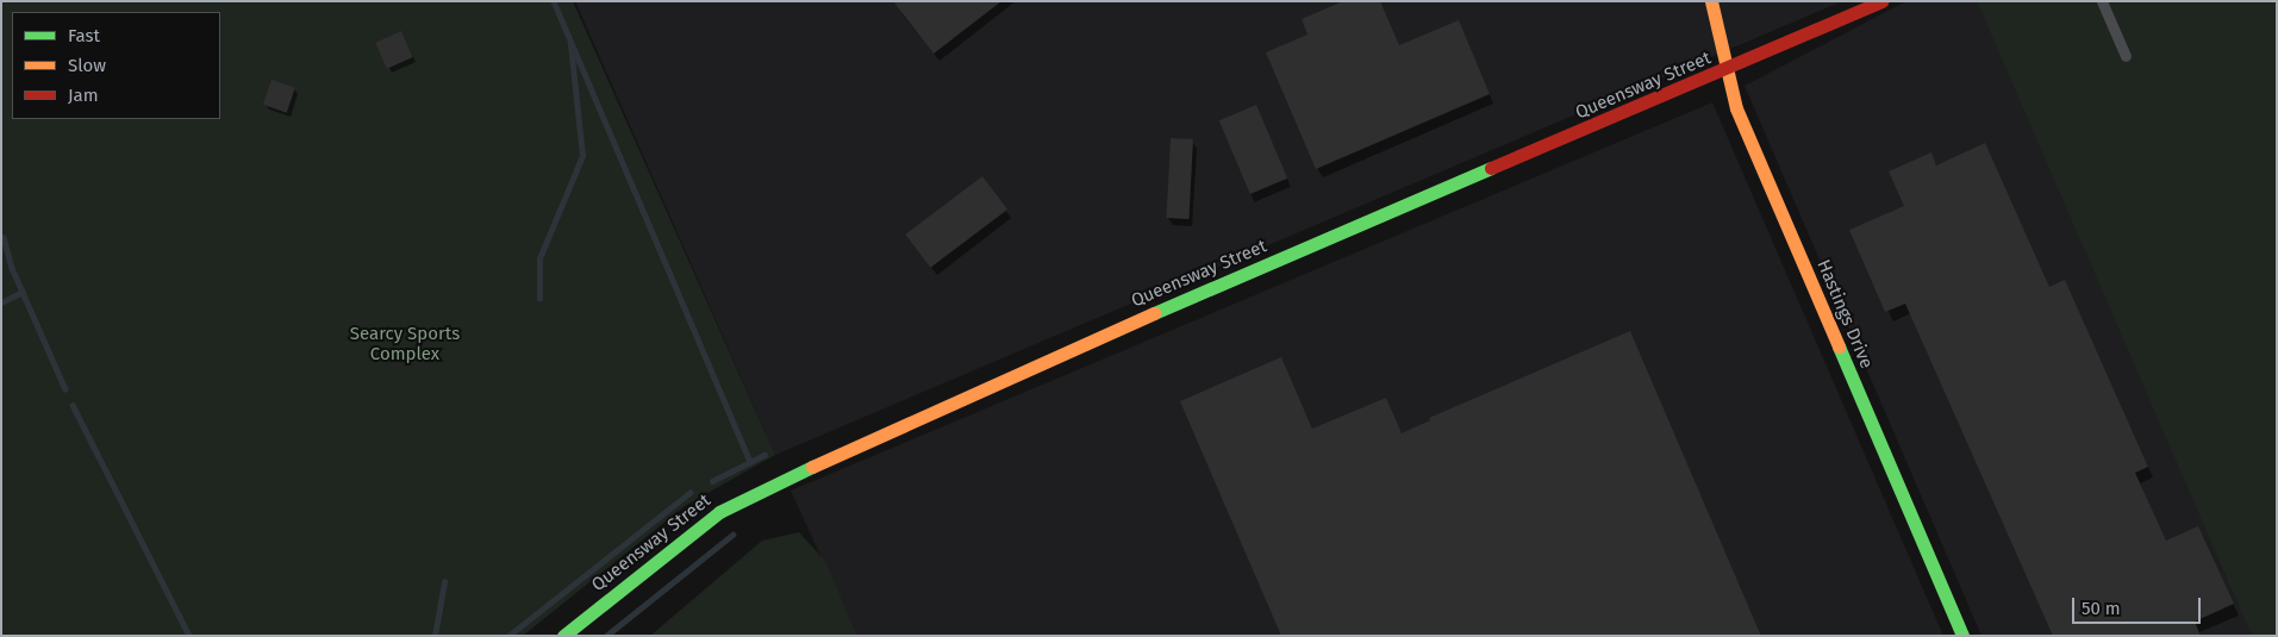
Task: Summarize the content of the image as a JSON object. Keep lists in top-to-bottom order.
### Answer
{
  "streets": {
    "street": ["Queensway Street", "Hastings Drive"]
  },
  "crossings": [
    ["Queensway Street", "Hastings Drive"]
  ],
  "parks": ["Searcy Sports Complex"],
  "legend": ["Fast", "Slow", "Jam"],
  "scale_bar": "50 m"
}
